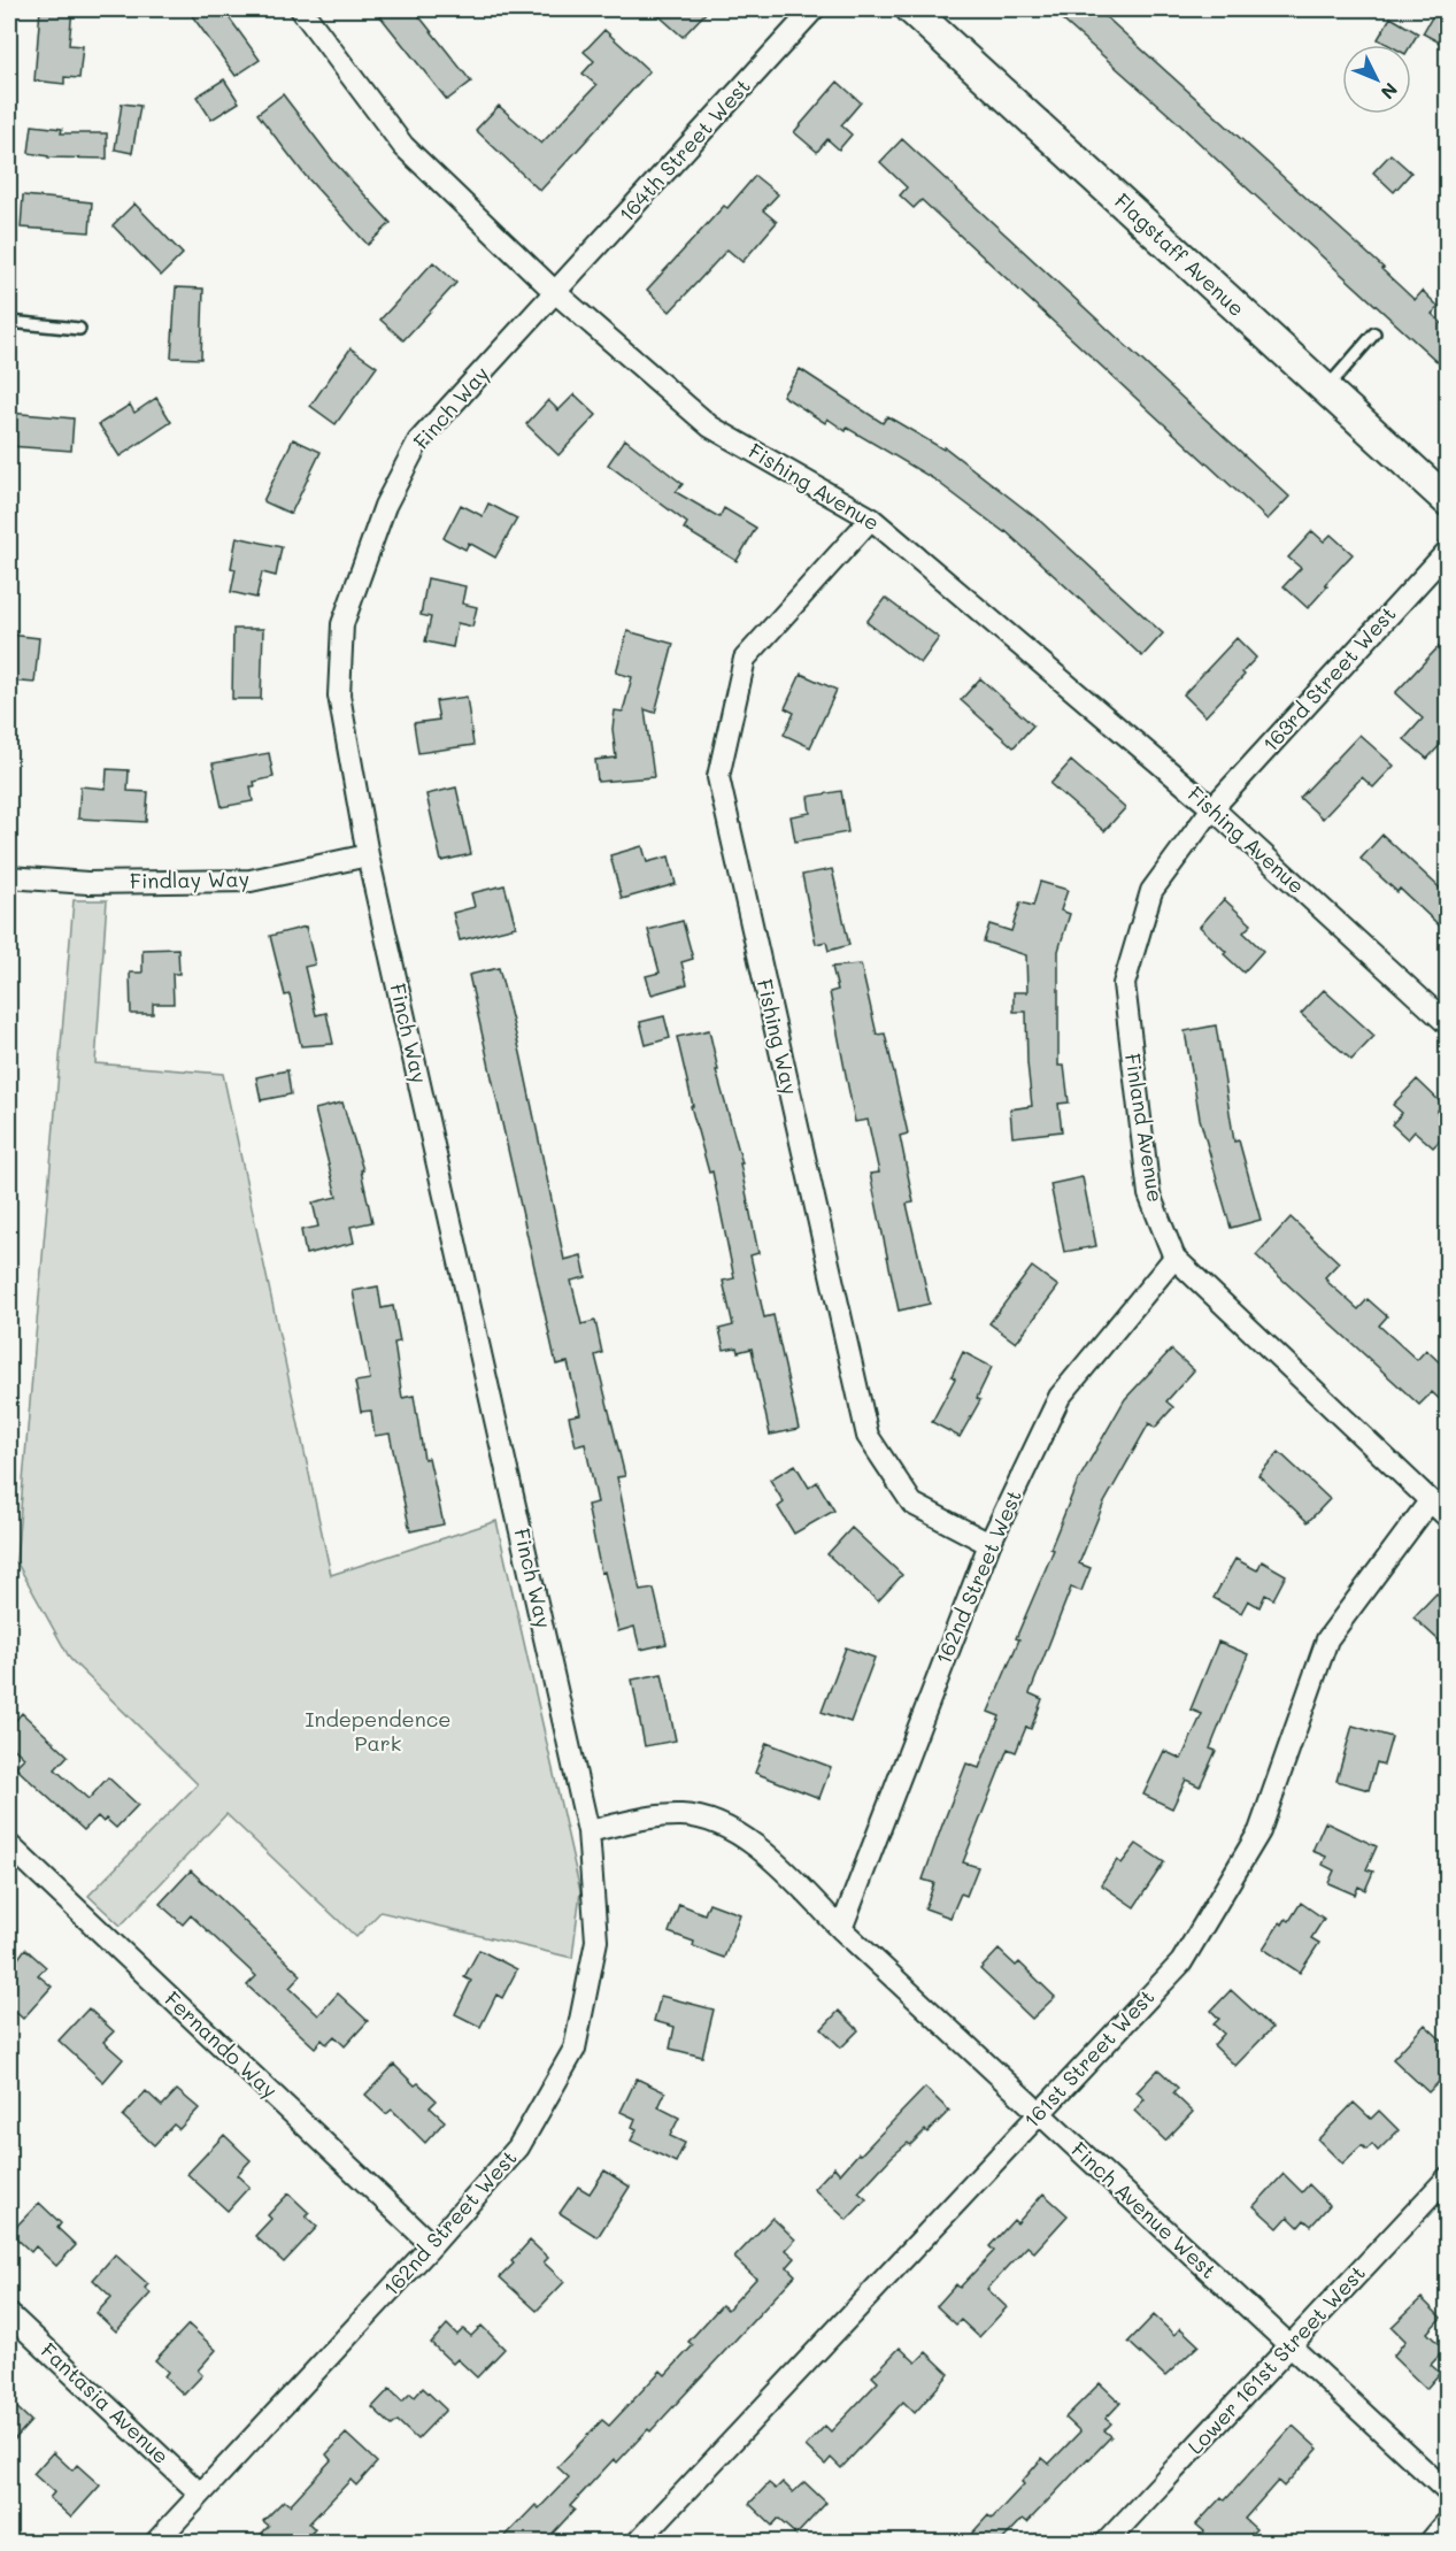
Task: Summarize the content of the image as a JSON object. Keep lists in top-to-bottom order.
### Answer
{
  "streets": {
    "street": [
      "164th Street West",
      "Flagstaff Avenue",
      "Finch Way",
      "Fishing Avenue",
      "163rd Street West",
      "Findlay Way",
      "Fishing Way",
      "Finland Avenue",
      "162nd Street West",
      "Fernando Way",
      "161st Street West",
      "Finch Avenue West",
      "Lower 161st Street West",
      "Fantasia Avenue"
    ]
  },
  "crossings": [
    ["164th Street West", "Finch Way"],
    ["164th Street West", "Fishing Avenue"],
    ["Finch Way", "Fishing Avenue"],
    ["Finch Way", "Findlay Way"],
    ["Finch Way", "162nd Street West"],
    ["Finch Way", "Finch Avenue West"],
    ["Fishing Avenue", "163rd Street West"],
    ["Fishing Avenue", "Fishing Way"],
    ["Fishing Avenue", "Finland Avenue"],
    ["163rd Street West", "Finland Avenue"],
    ["Fishing Way", "162nd Street West"],
    ["Finland Avenue", "162nd Street West"],
    ["Finland Avenue", "161st Street West"],
    ["162nd Street West", "Fernando Way"],
    ["162nd Street West", "Finch Avenue West"],
    ["162nd Street West", "Fantasia Avenue"],
    ["161st Street West", "Finch Avenue West"],
    ["Finch Avenue West", "Lower 161st Street West"]
  ],
  "parks": ["Independence Park"],
  "north": "bottom right"
}
